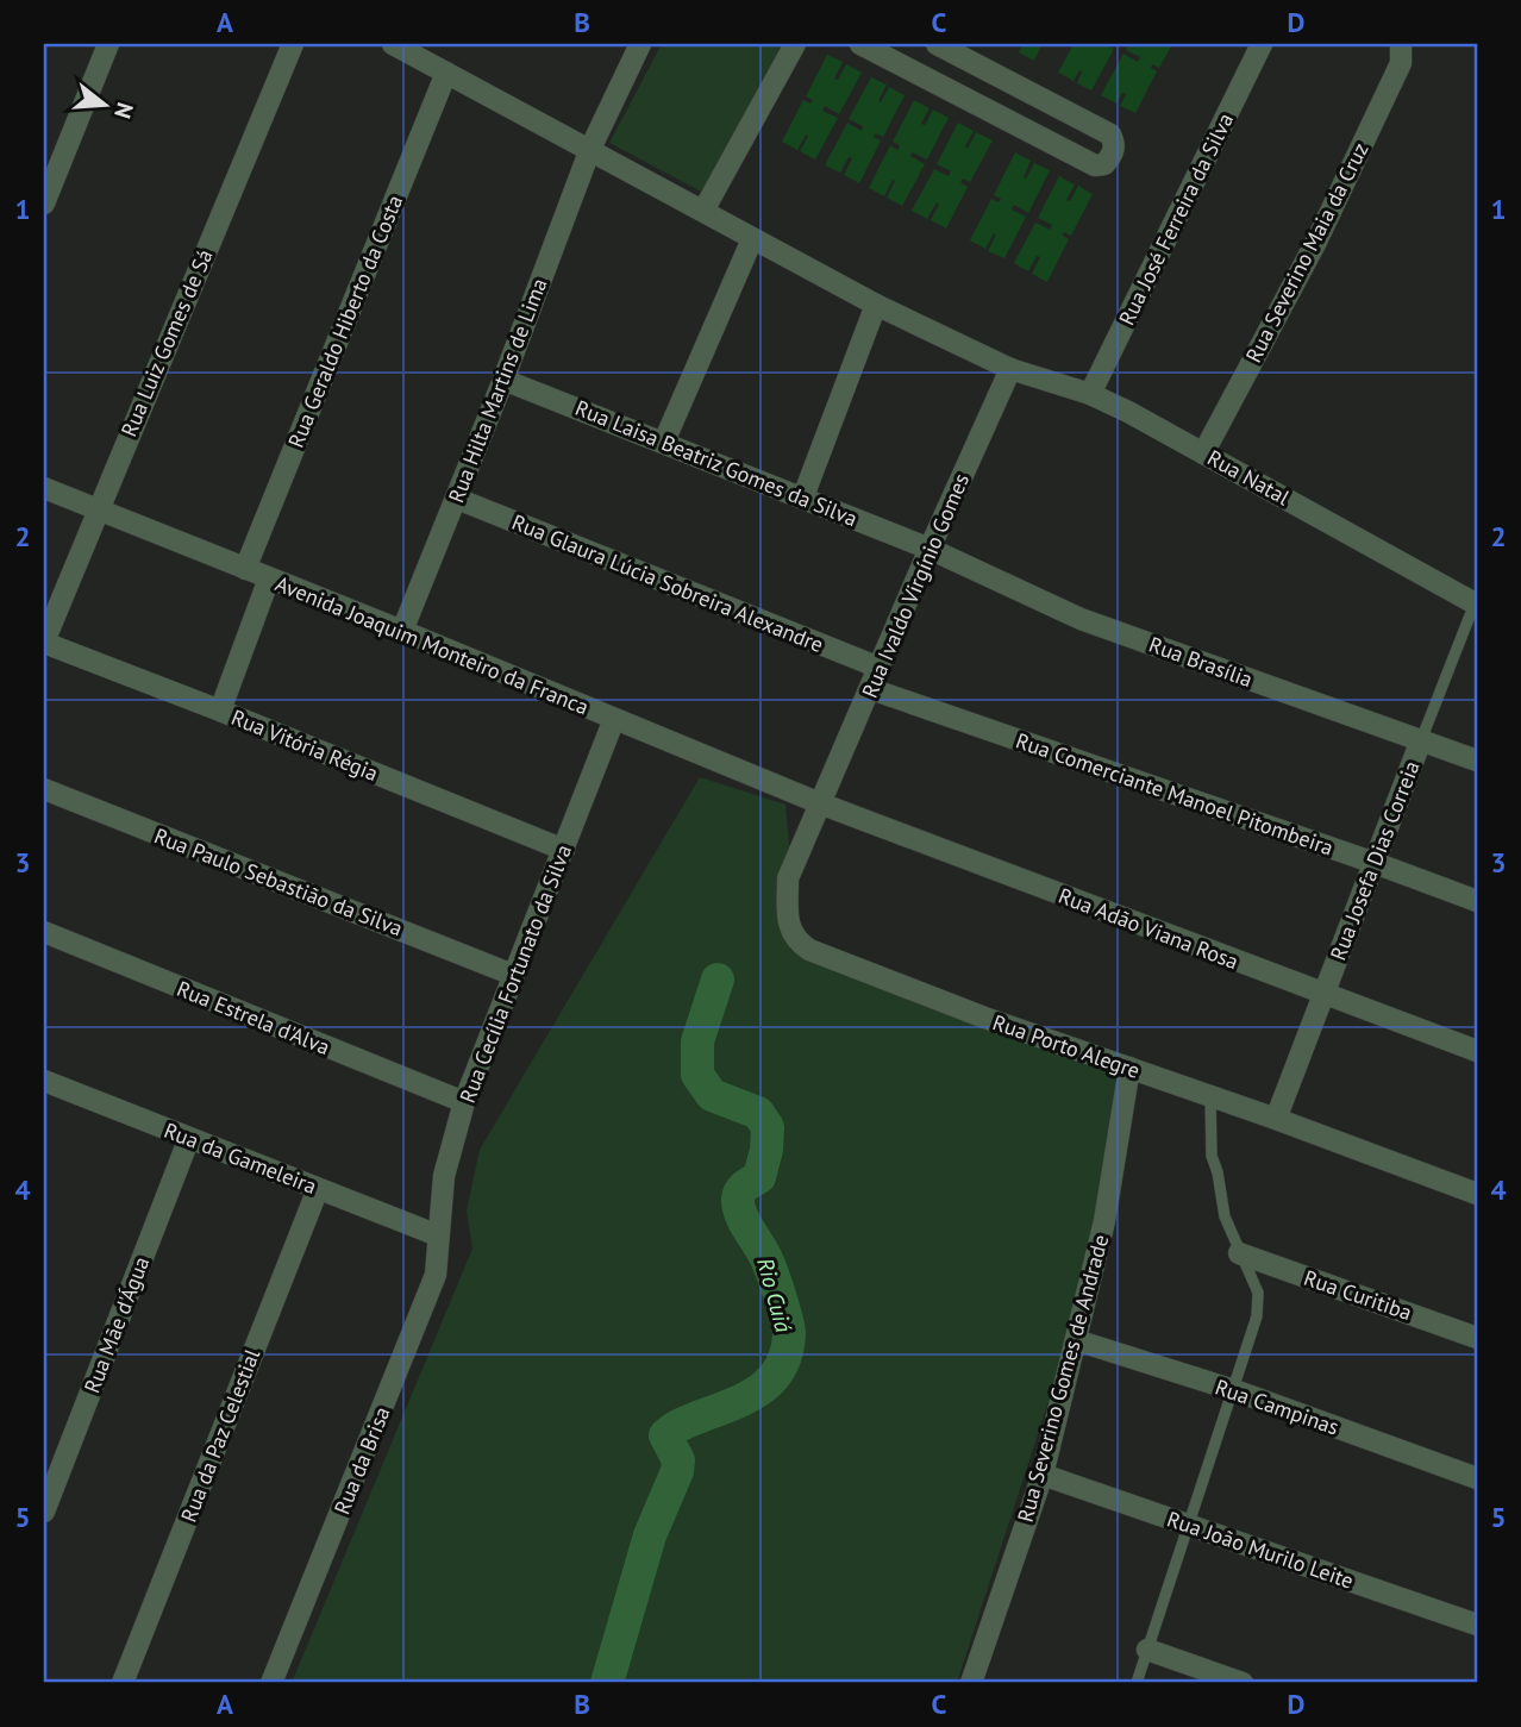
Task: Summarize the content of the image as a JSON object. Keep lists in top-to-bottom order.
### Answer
{
  "streets": {
    "street": [
      "Rua José Ferreira da Silva",
      "Rua Severino Maia da Cruz",
      "Rua Geraldo Hiberto da Costa",
      "Rua Luiz Gomes de Sá",
      "Rua Hilta Martins de Lima",
      "Rua Laisa Beatriz Gomes da Silva",
      "Rua Natal",
      "Rua Glaura Lúcia Sobreira Alexandre",
      "Rua Ivaldo Virgínio Gomes",
      "Avenida Joaquim Monteiro da Franca",
      "Rua Brasília",
      "Rua Vitória Régia",
      "Rua Comerciante Manoel Pitombeira",
      "Rua Josefa Dias Correia",
      "Rua Paulo Sebastião da Silva",
      "Rua Adão Viana Rosa",
      "Rua Cecília Fortunato da Silva",
      "Rua Estrela d'Alva",
      "Rua Porto Alegre",
      "Rua da Gameleira",
      "Rua Curitiba",
      "Rua Mãe d'Água",
      "Rua Severino Gomes de Andrade",
      "Rua Campinas",
      "Rua da Paz Celestial",
      "Rua da Brisa",
      "Rua João Murilo Leite"
    ]
  },
  "crossings": [
    ["Rua José Ferreira da Silva", "Rua Natal"],
    ["Rua Severino Maia da Cruz", "Rua Natal"],
    ["Rua Geraldo Hiberto da Costa", "Rua Natal"],
    ["Rua Geraldo Hiberto da Costa", "Avenida Joaquim Monteiro da Franca"],
    ["Rua Luiz Gomes de Sá", "Avenida Joaquim Monteiro da Franca"],
    ["Rua Luiz Gomes de Sá", "Rua Vitória Régia"],
    ["Rua Hilta Martins de Lima", "Rua Laisa Beatriz Gomes da Silva"],
    ["Rua Hilta Martins de Lima", "Rua Natal"],
    ["Rua Hilta Martins de Lima", "Rua Glaura Lúcia Sobreira Alexandre"],
    ["Rua Hilta Martins de Lima", "Avenida Joaquim Monteiro da Franca"],
    ["Rua Laisa Beatriz Gomes da Silva", "Rua Ivaldo Virgínio Gomes"],
    ["Rua Laisa Beatriz Gomes da Silva", "Rua Brasília"],
    ["Rua Natal", "Rua Ivaldo Virgínio Gomes"],
    ["Rua Natal", "Rua Josefa Dias Correia"],
    ["Rua Glaura Lúcia Sobreira Alexandre", "Rua Ivaldo Virgínio Gomes"],
    ["Rua Ivaldo Virgínio Gomes", "Avenida Joaquim Monteiro da Franca"],
    ["Rua Ivaldo Virgínio Gomes", "Rua Brasília"],
    ["Rua Ivaldo Virgínio Gomes", "Rua Comerciante Manoel Pitombeira"],
    ["Rua Ivaldo Virgínio Gomes", "Rua Adão Viana Rosa"],
    ["Rua Ivaldo Virgínio Gomes", "Rua Porto Alegre"],
    ["Avenida Joaquim Monteiro da Franca", "Rua Adão Viana Rosa"],
    ["Avenida Joaquim Monteiro da Franca", "Rua Cecília Fortunato da Silva"],
    ["Avenida Joaquim Monteiro da Franca", "Rua Porto Alegre"],
    ["Rua Brasília", "Rua Josefa Dias Correia"],
    ["Rua Vitória Régia", "Rua Cecília Fortunato da Silva"],
    ["Rua Comerciante Manoel Pitombeira", "Rua Josefa Dias Correia"],
    ["Rua Josefa Dias Correia", "Rua Adão Viana Rosa"],
    ["Rua Josefa Dias Correia", "Rua Porto Alegre"],
    ["Rua Paulo Sebastião da Silva", "Rua Cecília Fortunato da Silva"],
    ["Rua Adão Viana Rosa", "Rua Porto Alegre"],
    ["Rua Cecília Fortunato da Silva", "Rua Estrela d'Alva"],
    ["Rua Cecília Fortunato da Silva", "Rua da Gameleira"],
    ["Rua Cecília Fortunato da Silva", "Rua da Brisa"],
    ["Rua Porto Alegre", "Rua Severino Gomes de Andrade"],
    ["Rua da Gameleira", "Rua Mãe d'Água"],
    ["Rua da Gameleira", "Rua da Paz Celestial"],
    ["Rua da Gameleira", "Rua da Brisa"],
    ["Rua Severino Gomes de Andrade", "Rua Campinas"],
    ["Rua Severino Gomes de Andrade", "Rua João Murilo Leite"]
  ],
  "water": ["Rio Cuiá"],
  "north": "right",
  "grid": {
    "columns": [
      "A",
      "B",
      "C",
      "D"
    ],
    "rows": [
      "1",
      "2",
      "3",
      "4",
      "5"
    ]
  }
}
